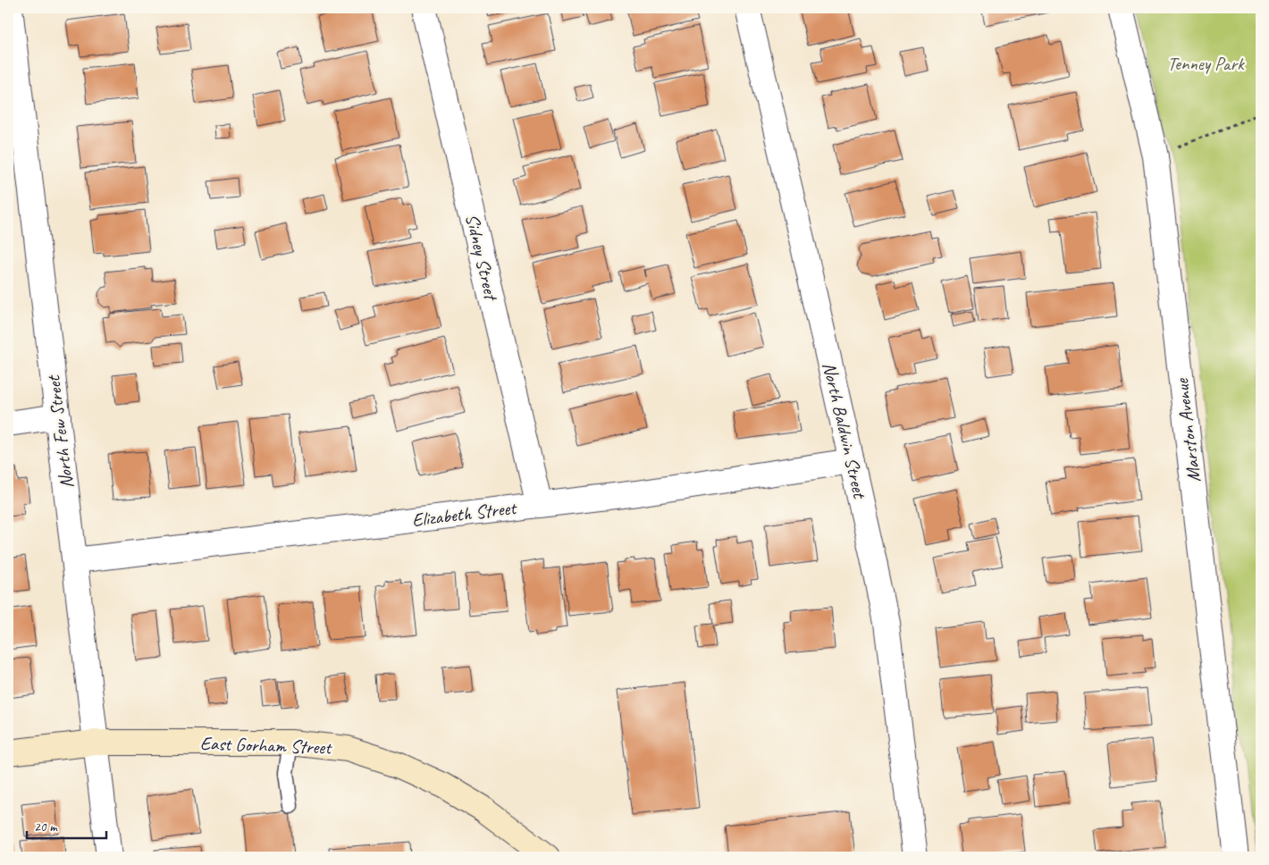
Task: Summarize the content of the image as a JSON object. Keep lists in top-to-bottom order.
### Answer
{
  "streets": {
    "main road": ["East Gorham Street"],
    "street": [
      "Sidney Street",
      "North Baldwin Street",
      "Marston Avenue",
      "North Few Street",
      "Elizabeth Street"
    ]
  },
  "crossings": [
    ["Sidney Street", "Elizabeth Street"],
    ["North Baldwin Street", "Elizabeth Street"],
    ["North Few Street", "Elizabeth Street"],
    ["North Few Street", "East Gorham Street"]
  ],
  "parks": ["Tenney Park"],
  "scale_bar": "20 m"
}
